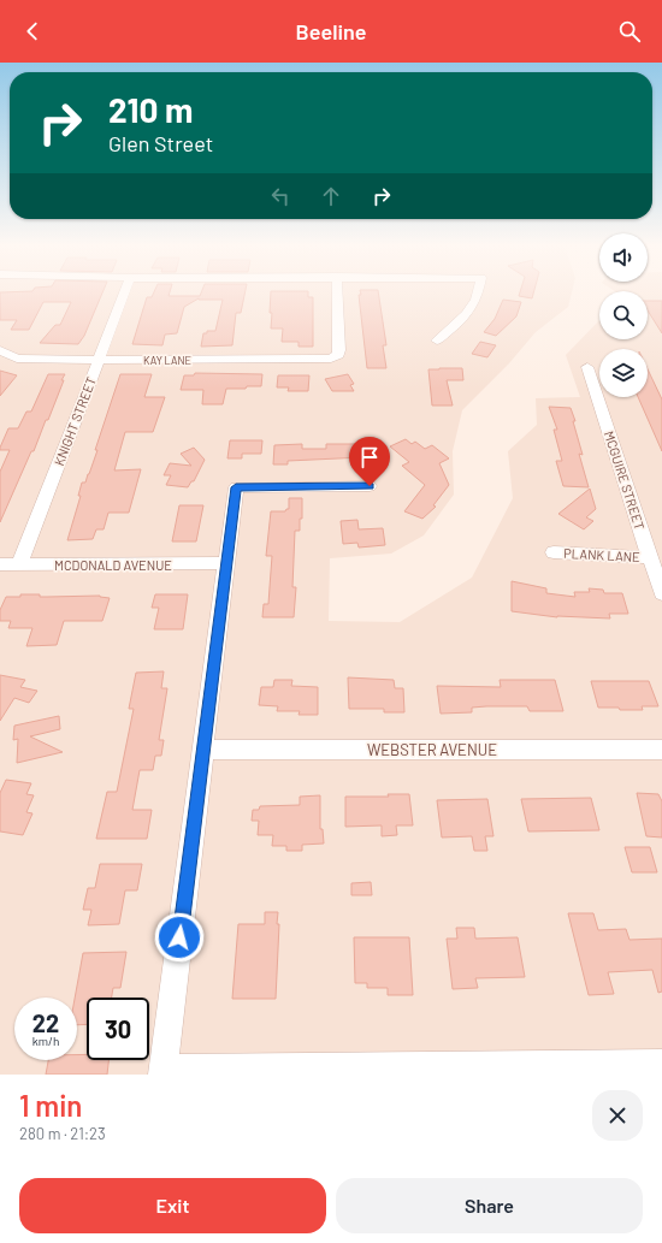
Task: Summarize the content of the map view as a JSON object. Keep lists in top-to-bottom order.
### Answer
{
  "streets": {
    "street": [
      "KAY LANE",
      "KNIGHT STREET",
      "MCGUIRE STREET",
      "PLANK LANE",
      "MCDONALD AVENUE",
      "WEBSTER AVENUE"
    ]
  },
  "crossings": [
    ["KAY LANE", "KNIGHT STREET"],
    ["KNIGHT STREET", "MCDONALD AVENUE"],
    ["MCGUIRE STREET", "PLANK LANE"]
  ],
  "page": {
    "header": "Beeline",
    "turn": ["210 m", "Glen Street"],
    "speed": "22 km/h",
    "limit": "30",
    "heading": ["1 min", "280 m · 21:23"],
    "buttons": ["Exit", "Share"]
  }
}
